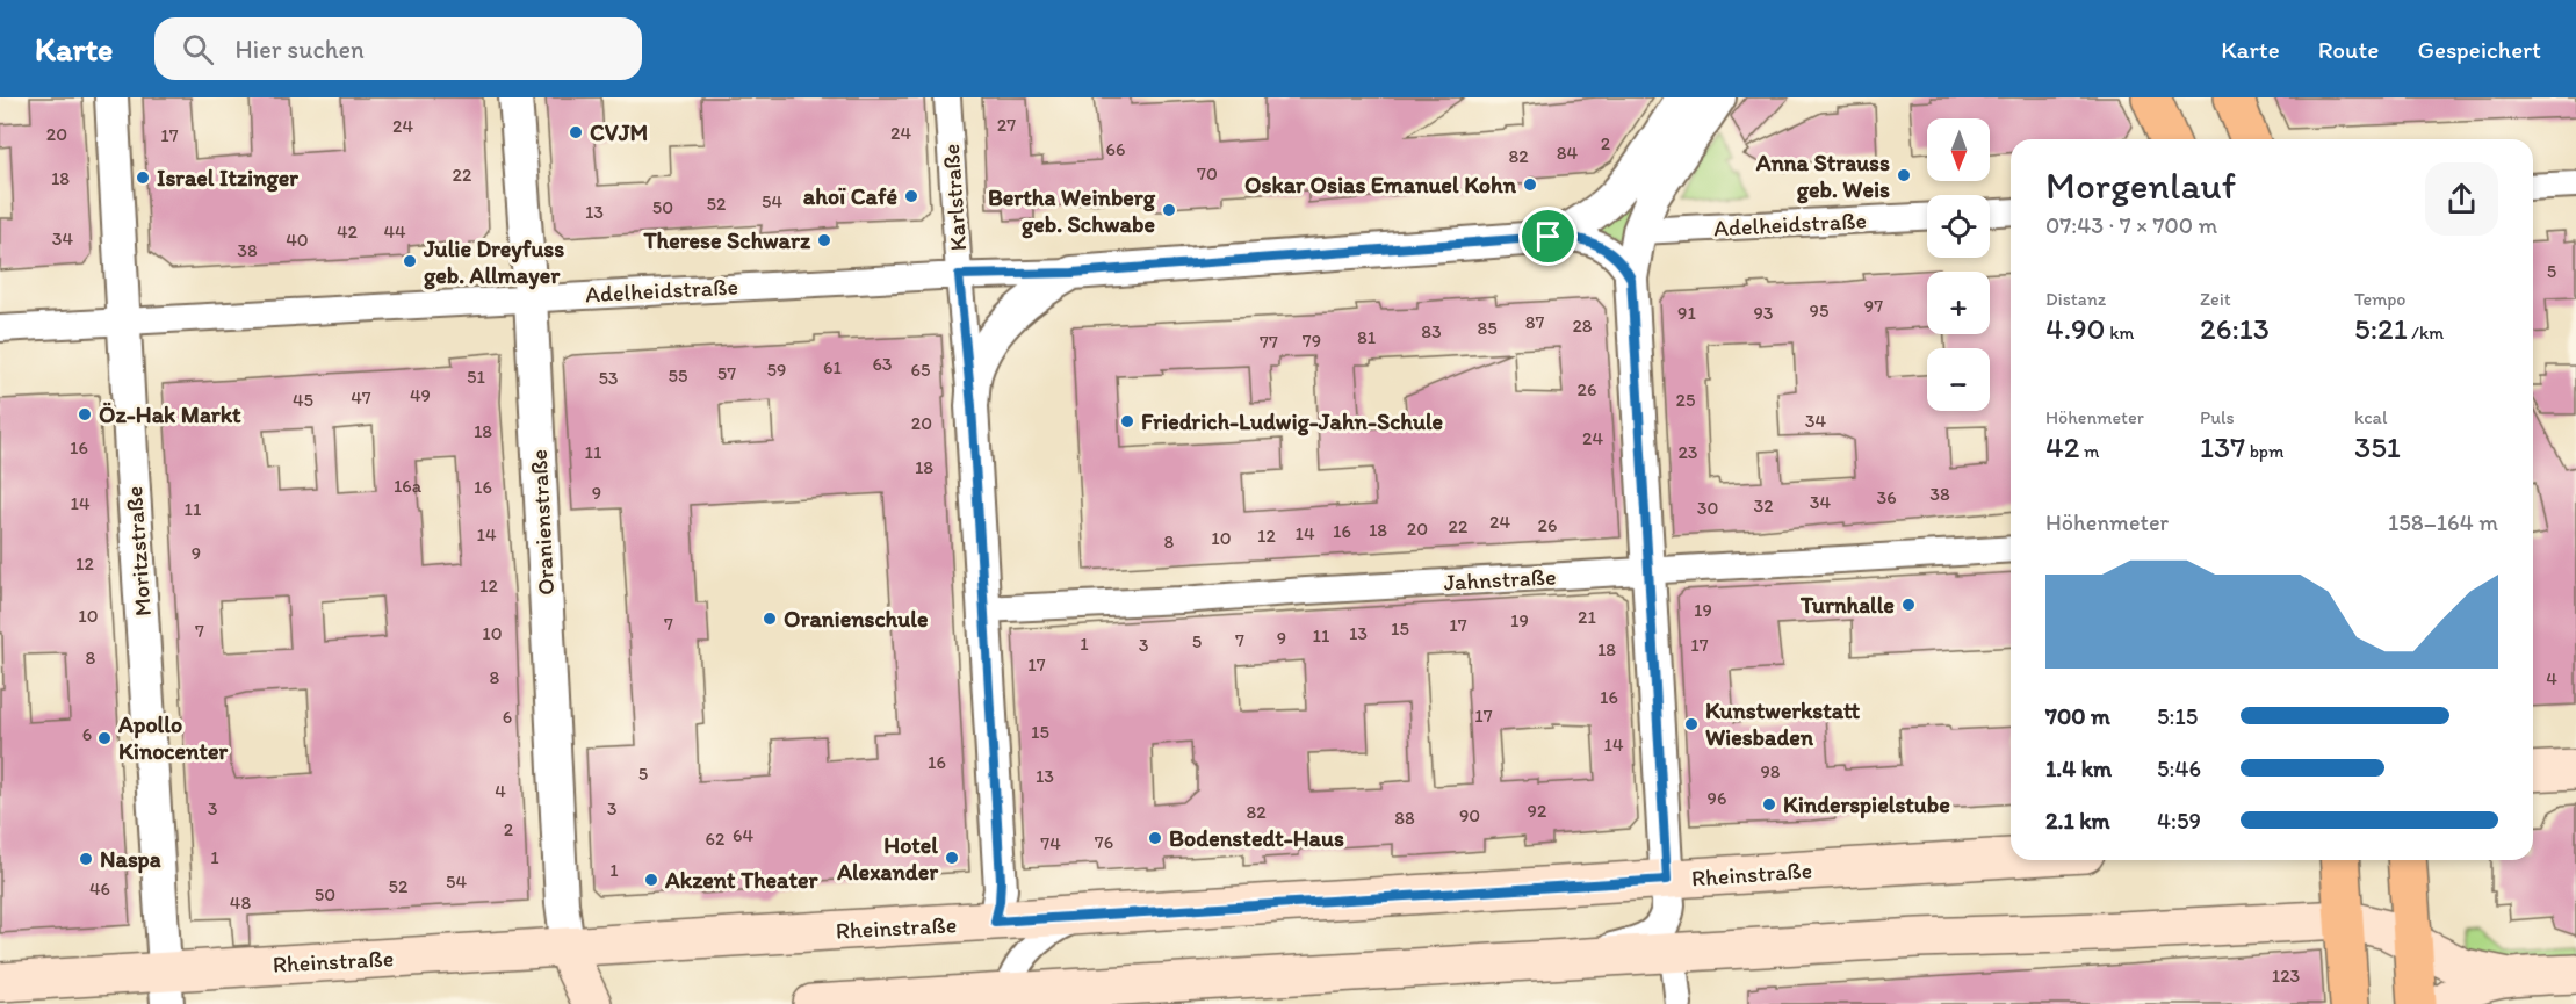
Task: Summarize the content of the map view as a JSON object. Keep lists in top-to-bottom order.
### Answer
{
  "streets": {
    "main road": ["Rheinstraße"],
    "street": [
      "Karlstraße",
      "Adelheidstraße",
      "Oranienstraße",
      "Moritzstraße",
      "Jahnstraße"
    ]
  },
  "crossings": [
    ["Karlstraße", "Adelheidstraße"],
    ["Karlstraße", "Jahnstraße"],
    ["Karlstraße", "Rheinstraße"],
    ["Adelheidstraße", "Oranienstraße"],
    ["Adelheidstraße", "Moritzstraße"],
    ["Oranienstraße", "Rheinstraße"],
    ["Moritzstraße", "Rheinstraße"]
  ],
  "places": [
    "CVJM",
    "Anna Strauss geb. Weis",
    "Israel Itzinger",
    "Oskar Osias Emanuel Kohn",
    "ahoï Café",
    "Bertha Weinberg geb. Schwabe",
    "Therese Schwarz",
    "Julie Dreyfuss geb. Allmayer",
    "Öz-Hak Markt",
    "Friedrich-Ludwig-Jahn-Schule",
    "Turnhalle",
    "Oranienschule",
    "Kunstwerkstatt Wiesbaden",
    "Apollo Kinocenter",
    "Kinderspielstube",
    "Bodenstedt-Haus",
    "Hotel Alexander",
    "Naspa",
    "Akzent Theater"
  ],
  "house_numbers": [
    "27",
    "24",
    "24",
    "20",
    "17",
    "2",
    "66",
    "84",
    "82",
    "70",
    "22",
    "18",
    "54",
    "52",
    "50",
    "13",
    "42",
    "44",
    "34",
    "40",
    "38",
    "5",
    "97",
    "95",
    "91",
    "93",
    "87",
    "28",
    "85",
    "83",
    "81",
    "79",
    "77",
    "63",
    "61",
    "59",
    "65",
    "57",
    "55",
    "51",
    "53",
    "26",
    "49",
    "47",
    "45",
    "25",
    "34",
    "20",
    "18",
    "24",
    "16",
    "11",
    "23",
    "18",
    "16a",
    "16",
    "9",
    "38",
    "36",
    "34",
    "14",
    "32",
    "30",
    "11",
    "24",
    "26",
    "22",
    "20",
    "18",
    "16",
    "14",
    "14",
    "12",
    "10",
    "8",
    "9",
    "12",
    "12",
    "19",
    "10",
    "21",
    "19",
    "7",
    "17",
    "15",
    "7",
    "10",
    "13",
    "11",
    "9",
    "7",
    "5",
    "1",
    "3",
    "17",
    "18",
    "8",
    "17",
    "8",
    "4",
    "16",
    "17",
    "6",
    "15",
    "6",
    "14",
    "16",
    "98",
    "5",
    "13",
    "4",
    "96",
    "3",
    "3",
    "92",
    "82",
    "90",
    "88",
    "2",
    "64",
    "62",
    "76",
    "74",
    "1",
    "1",
    "54",
    "52",
    "46",
    "50",
    "48",
    "123"
  ],
  "north": "bottom",
  "page": {
    "header": "Karte",
    "search": "Hier suchen",
    "nav": ["Karte", "Route", "Gespeichert"],
    "map_buttons": ["+", "−"],
    "heading": ["Morgenlauf", "07:43 · 7 × 700 m"],
    "stats": [
      ["Distanz", "4.90 km"],
      ["Zeit", "26:13"],
      ["Tempo", "5:21 /km"],
      ["Höhenmeter", "42 m"],
      ["Puls", "137 bpm"],
      ["kcal", "351"]
    ],
    "chart": ["Höhenmeter", "158–164 m"],
    "list": [
      {
        "name": "700 m",
        "note": "5:15"
      },
      {
        "name": "1.4 km",
        "note": "5:46"
      },
      {
        "name": "2.1 km",
        "note": "4:59"
      }
    ]
  }
}
